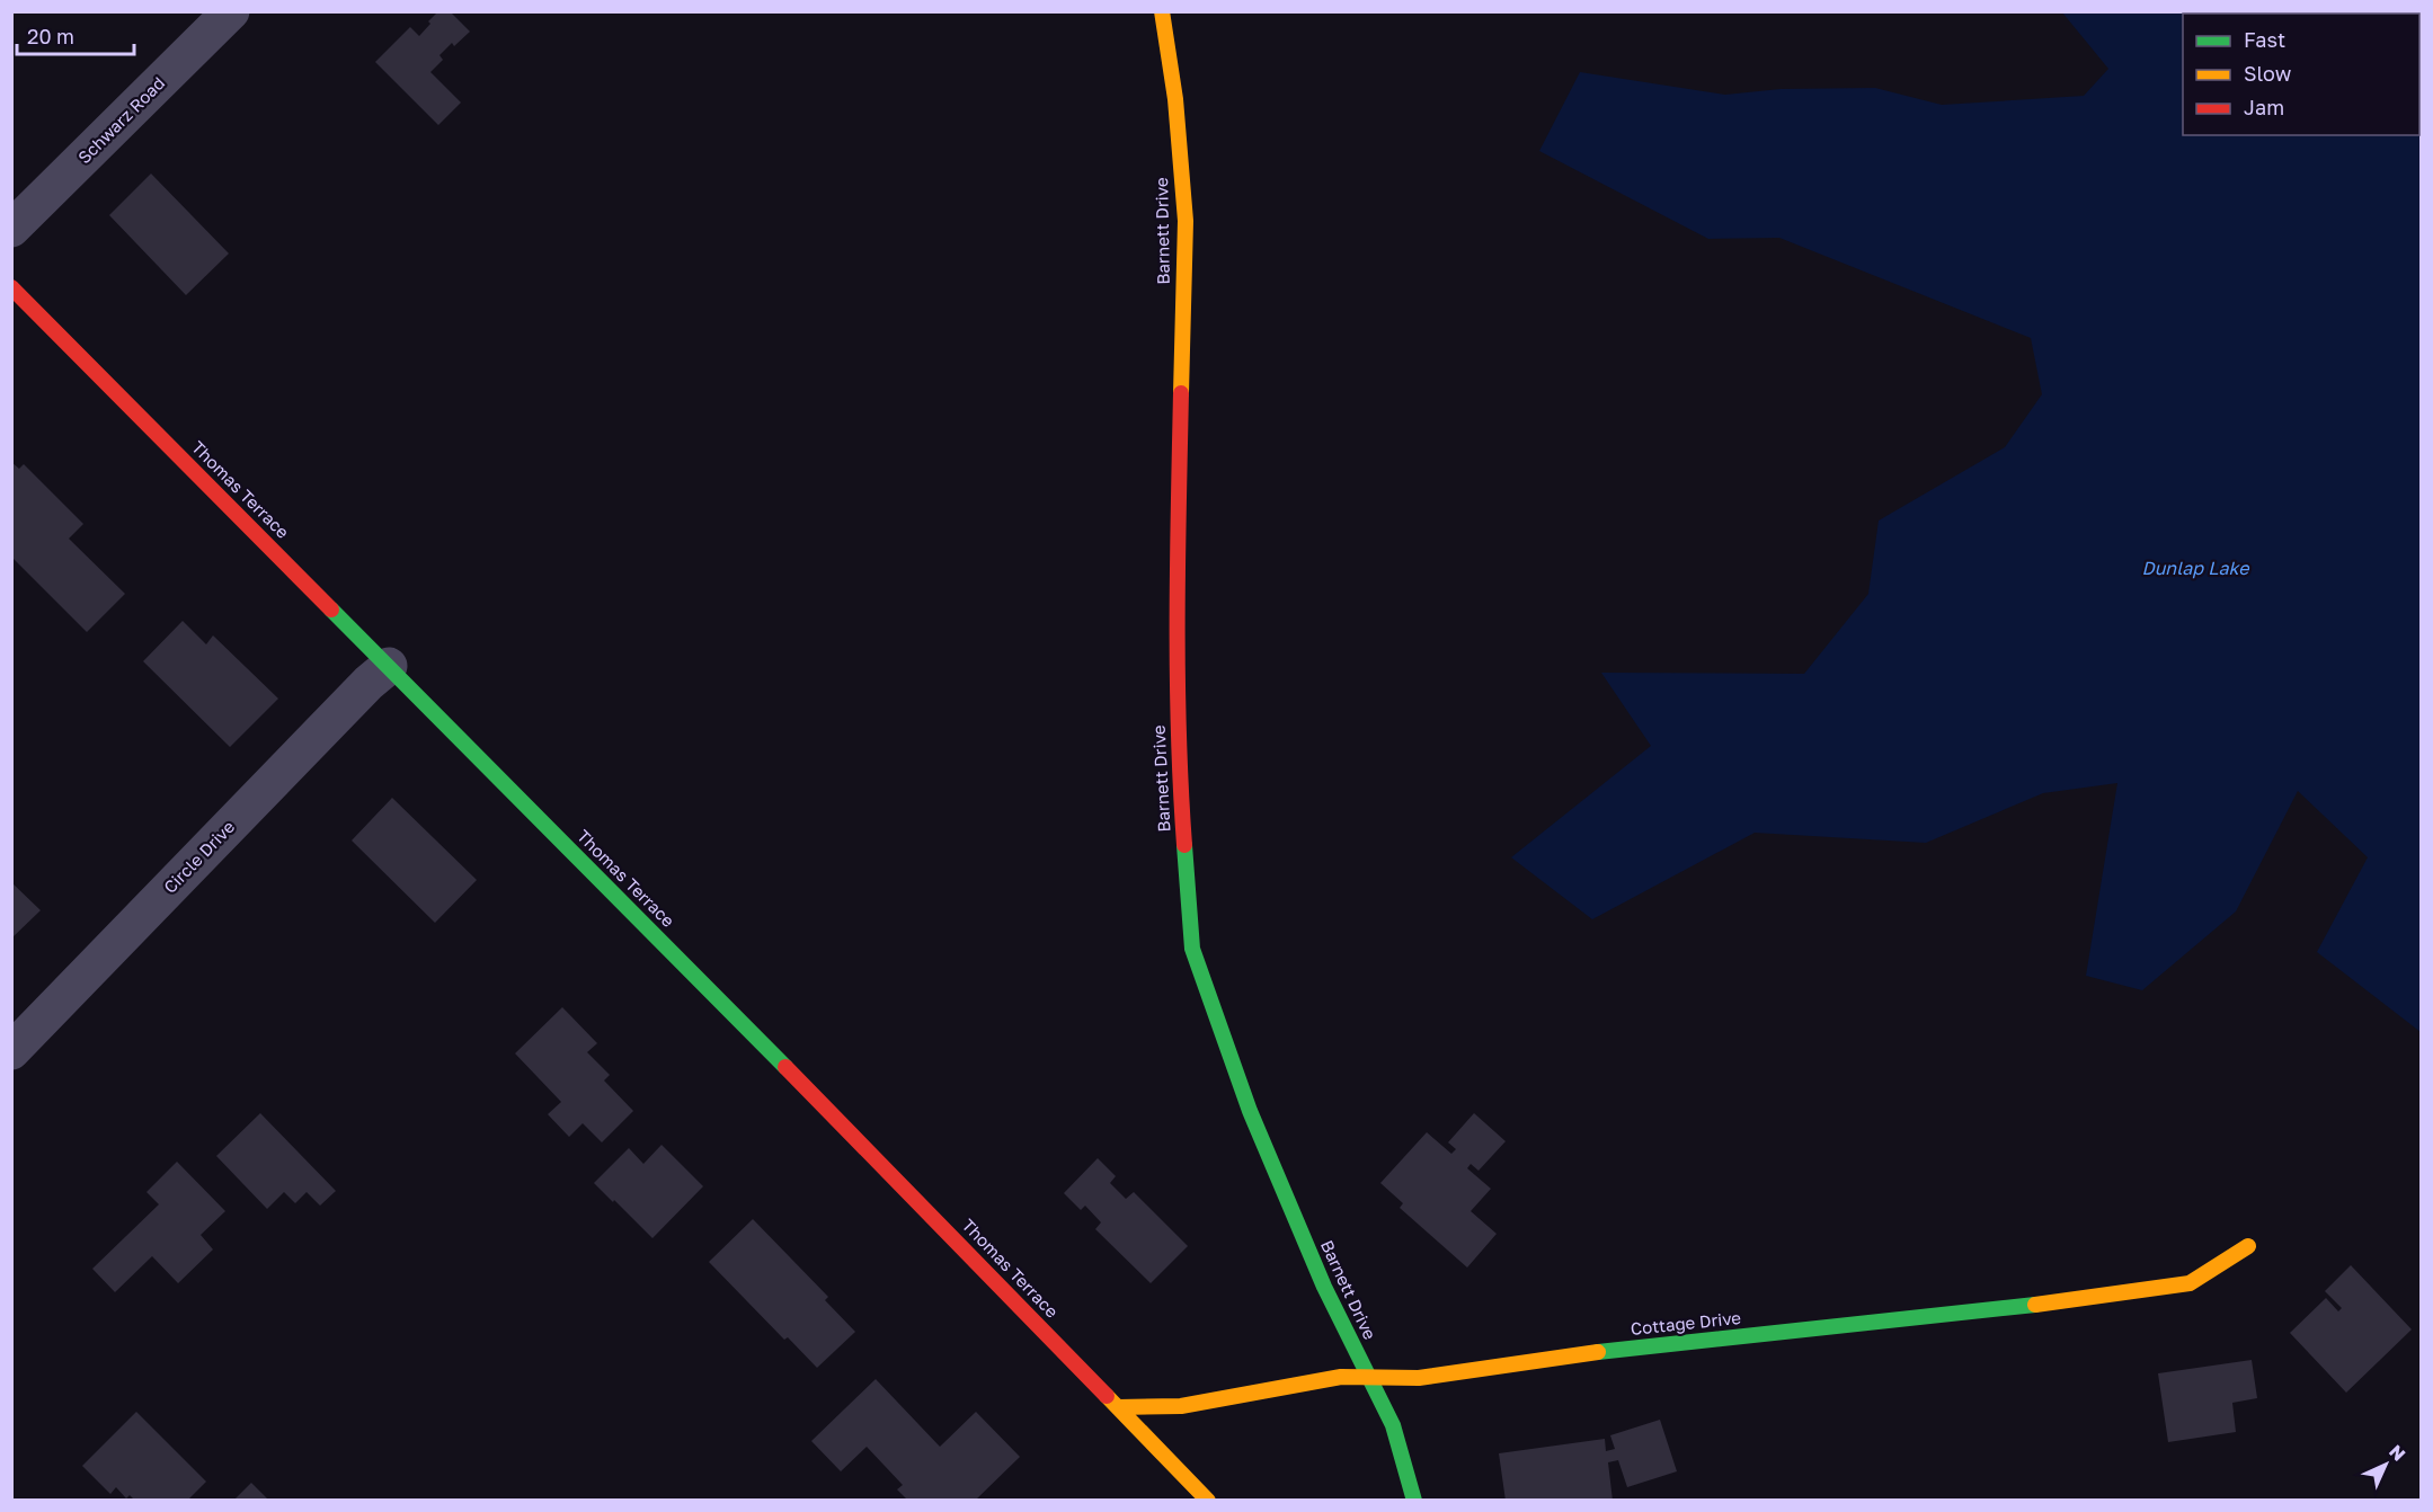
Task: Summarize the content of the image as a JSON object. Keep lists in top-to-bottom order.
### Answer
{
  "streets": {
    "street": [
      "Schwarz Road",
      "Barnett Drive",
      "Thomas Terrace",
      "Circle Drive",
      "Cottage Drive"
    ]
  },
  "crossings": [
    ["Barnett Drive", "Cottage Drive"],
    ["Thomas Terrace", "Circle Drive"],
    ["Thomas Terrace", "Cottage Drive"]
  ],
  "water": ["Dunlap Lake"],
  "legend": ["Fast", "Slow", "Jam"],
  "scale_bar": "20 m",
  "north": "top right"
}
